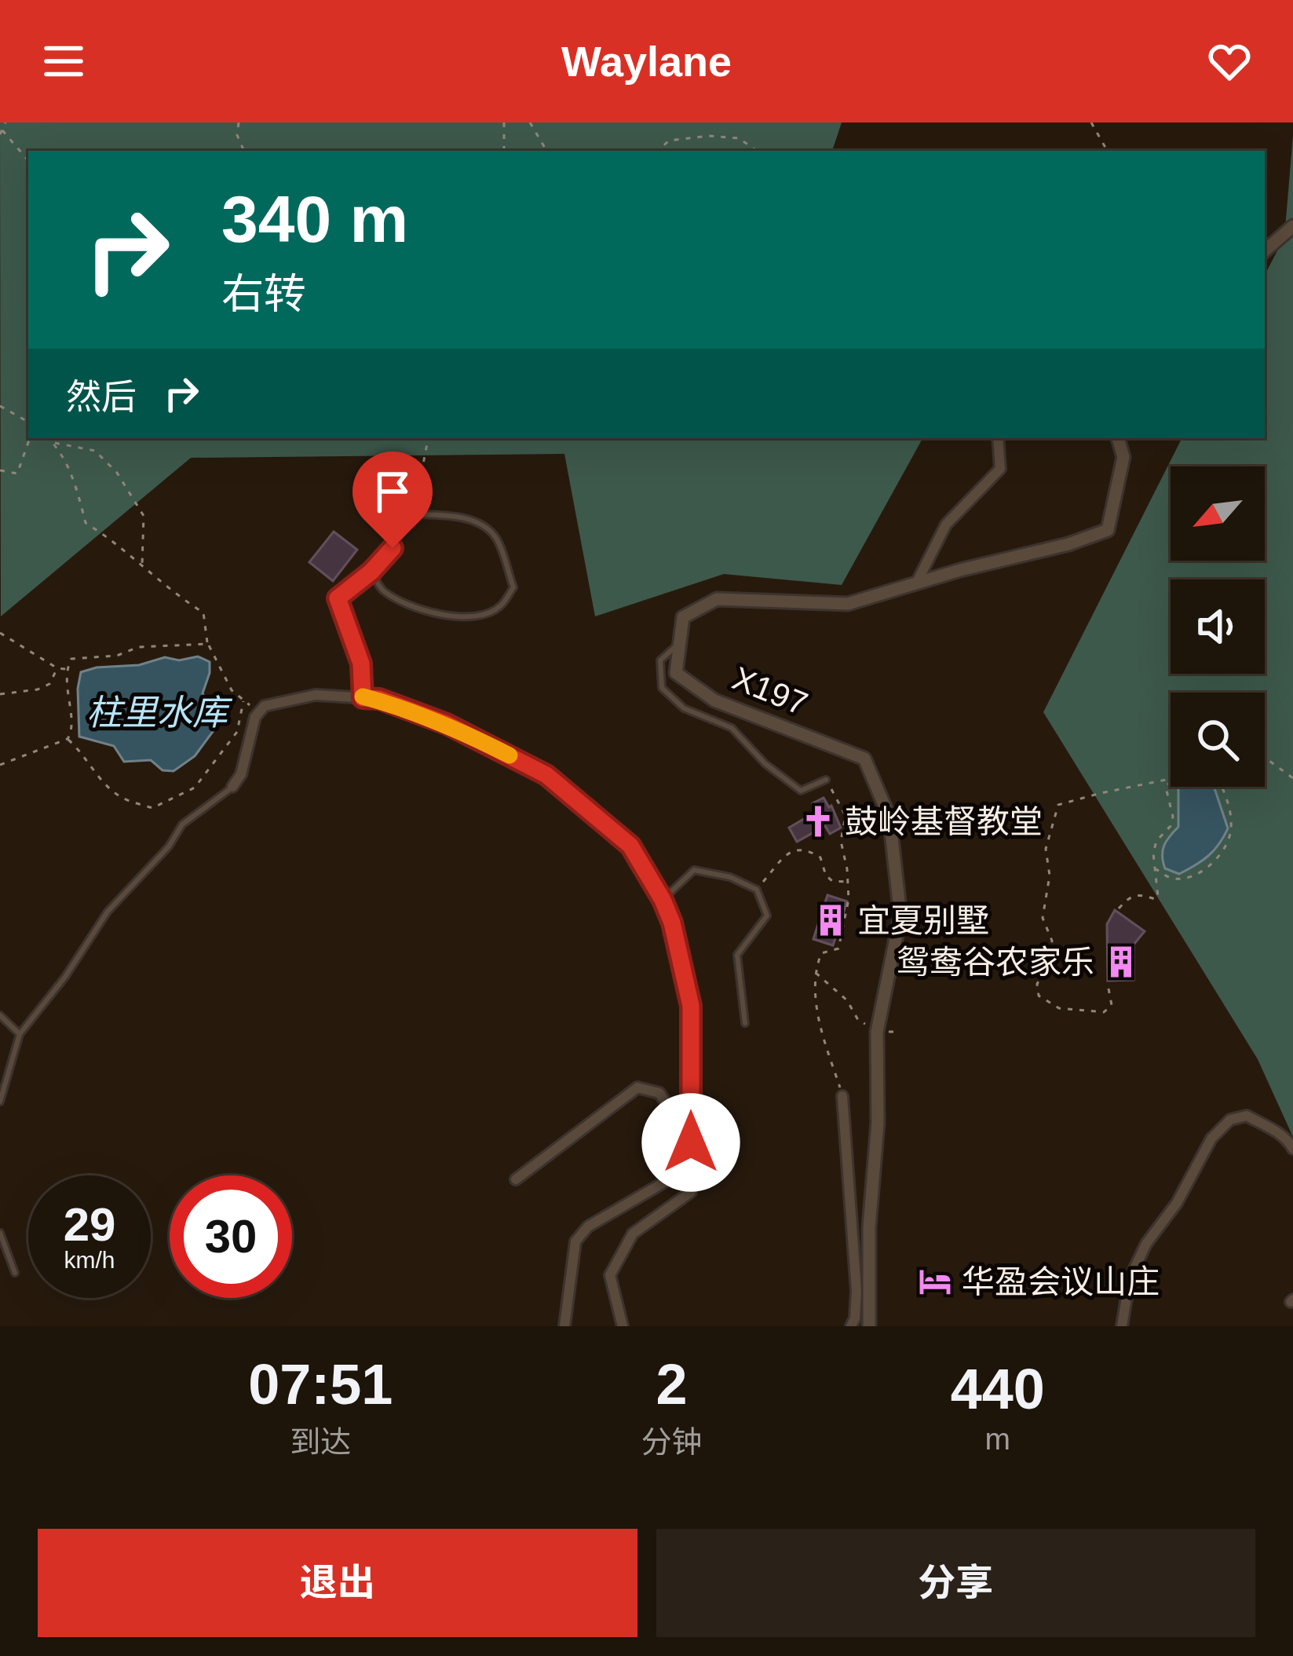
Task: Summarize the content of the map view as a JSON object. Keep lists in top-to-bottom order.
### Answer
{
  "streets": {
    "street": ["X197"]
  },
  "water": ["柱里水库"],
  "places": {
    "church": ["鼓岭基督教堂"],
    "building": ["宜夏别墅", "鸳鸯谷农家乐"],
    "hotel": ["华盈会议山庄"]
  },
  "north": "bottom left",
  "page": {
    "header": "Waylane",
    "turn": ["340 m", "右转"],
    "then": "然后",
    "speed": "29 km/h",
    "limit": "30",
    "eta": [
      "07:51",
      "到达",
      "2",
      "分钟",
      "440",
      "m"
    ],
    "buttons": ["退出", "分享"]
  }
}
